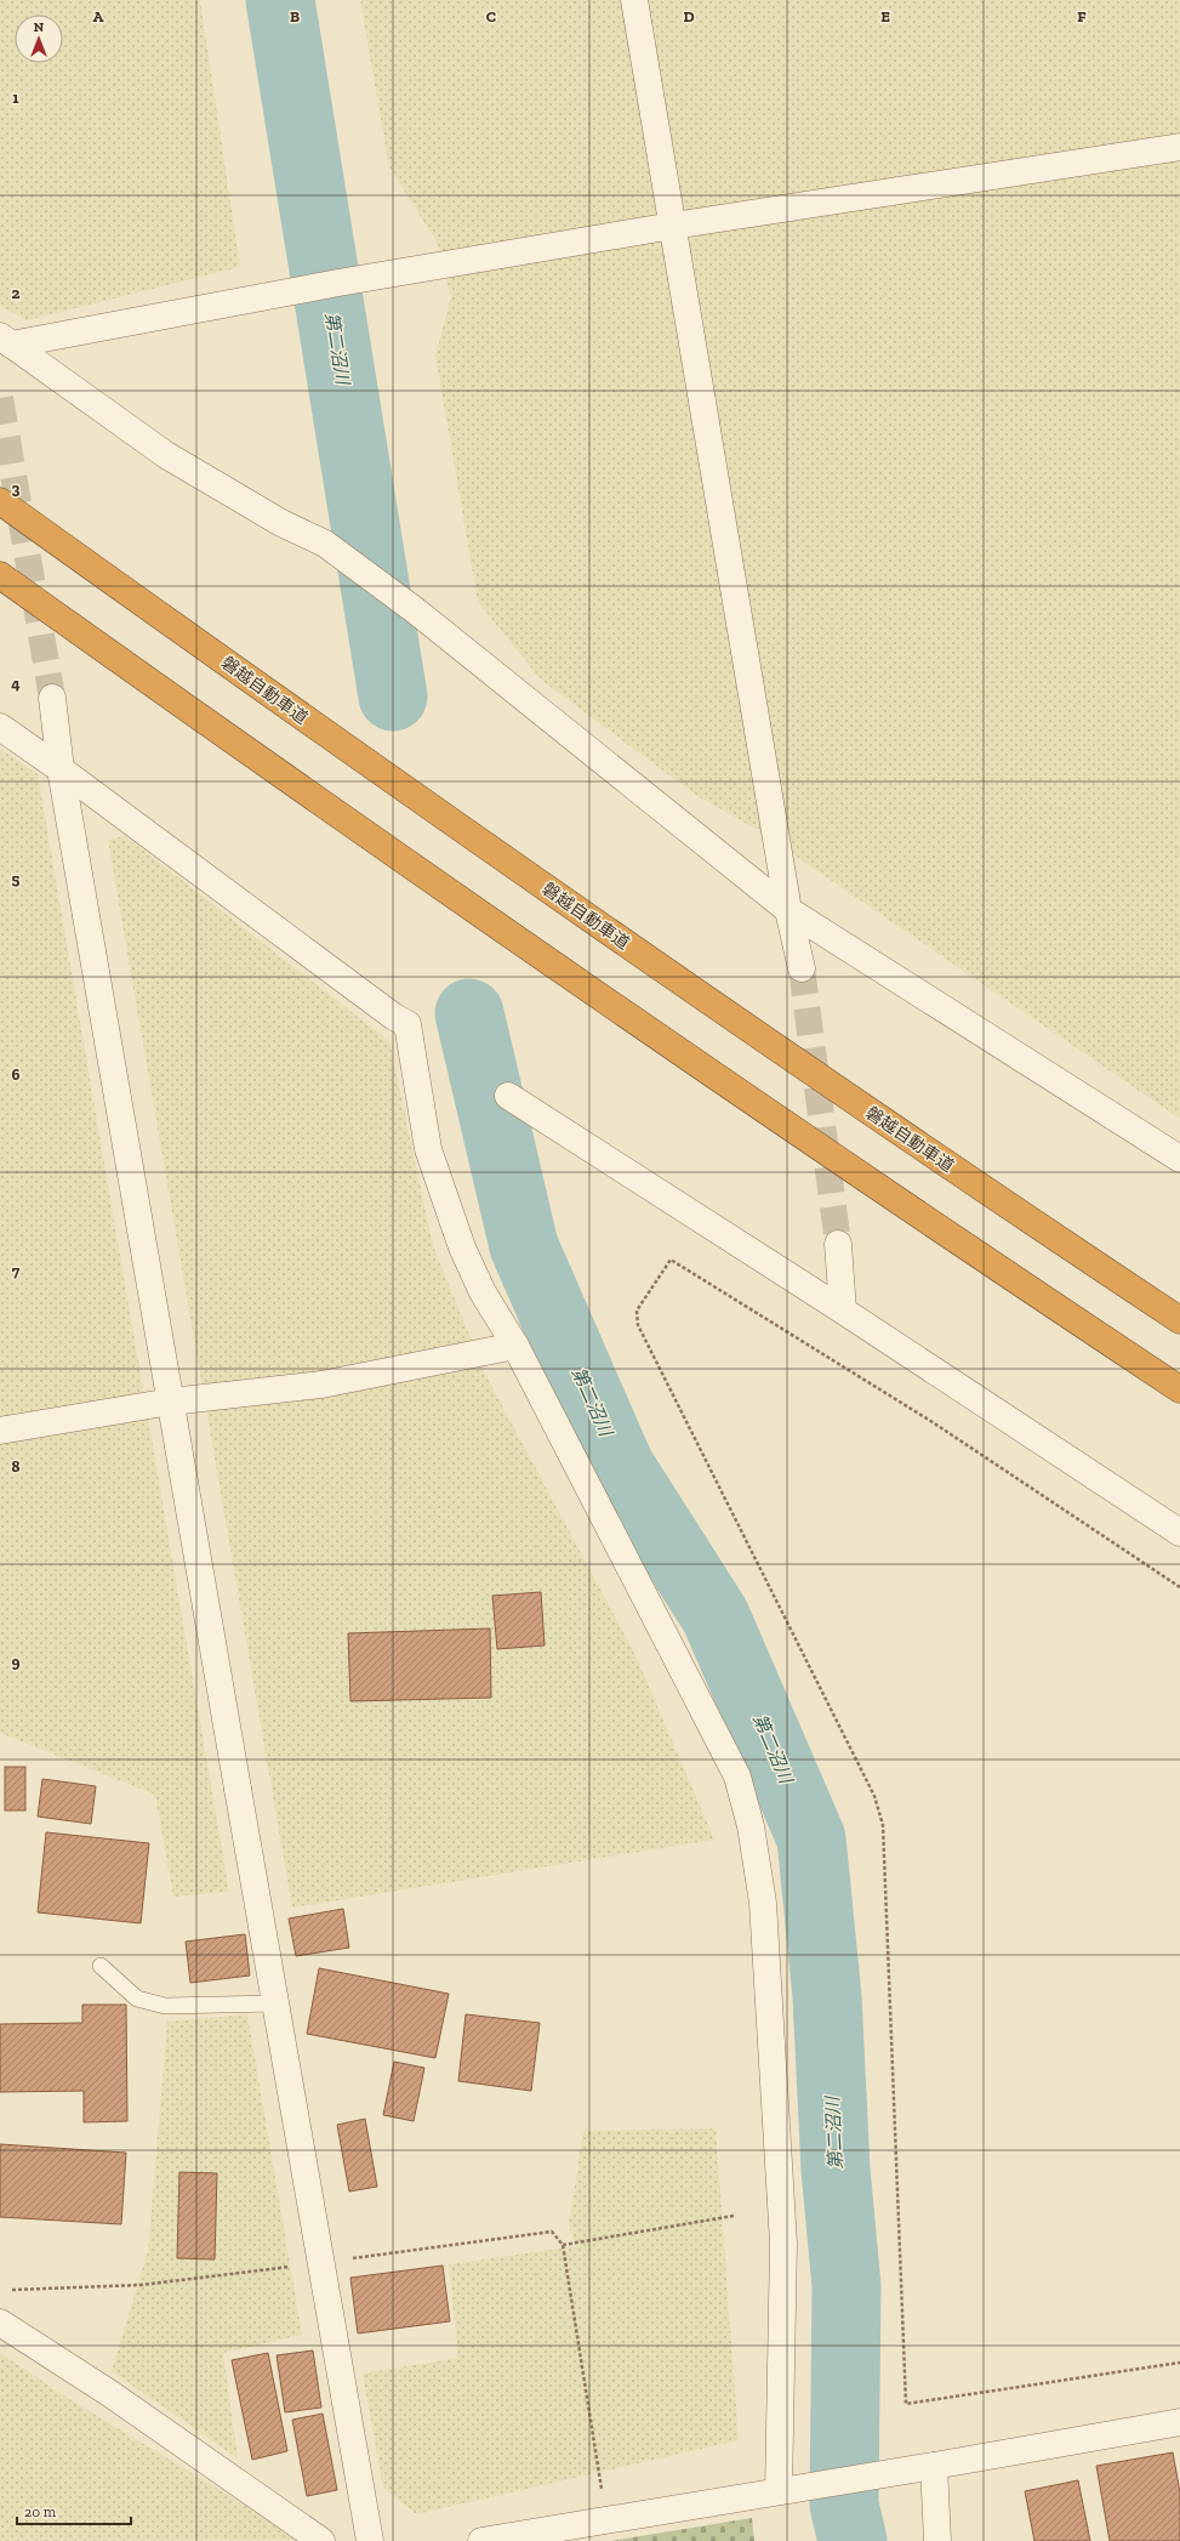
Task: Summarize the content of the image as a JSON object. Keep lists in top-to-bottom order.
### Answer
{
  "streets": {
    "highway": ["磐越自動車道"]
  },
  "water": ["第二沼川"],
  "scale_bar": "20 m",
  "north": "top",
  "grid": {
    "columns": [
      "A",
      "B",
      "C",
      "D",
      "E",
      "F"
    ],
    "rows": [
      "1",
      "2",
      "3",
      "4",
      "5",
      "6",
      "7",
      "8",
      "9"
    ]
  }
}
